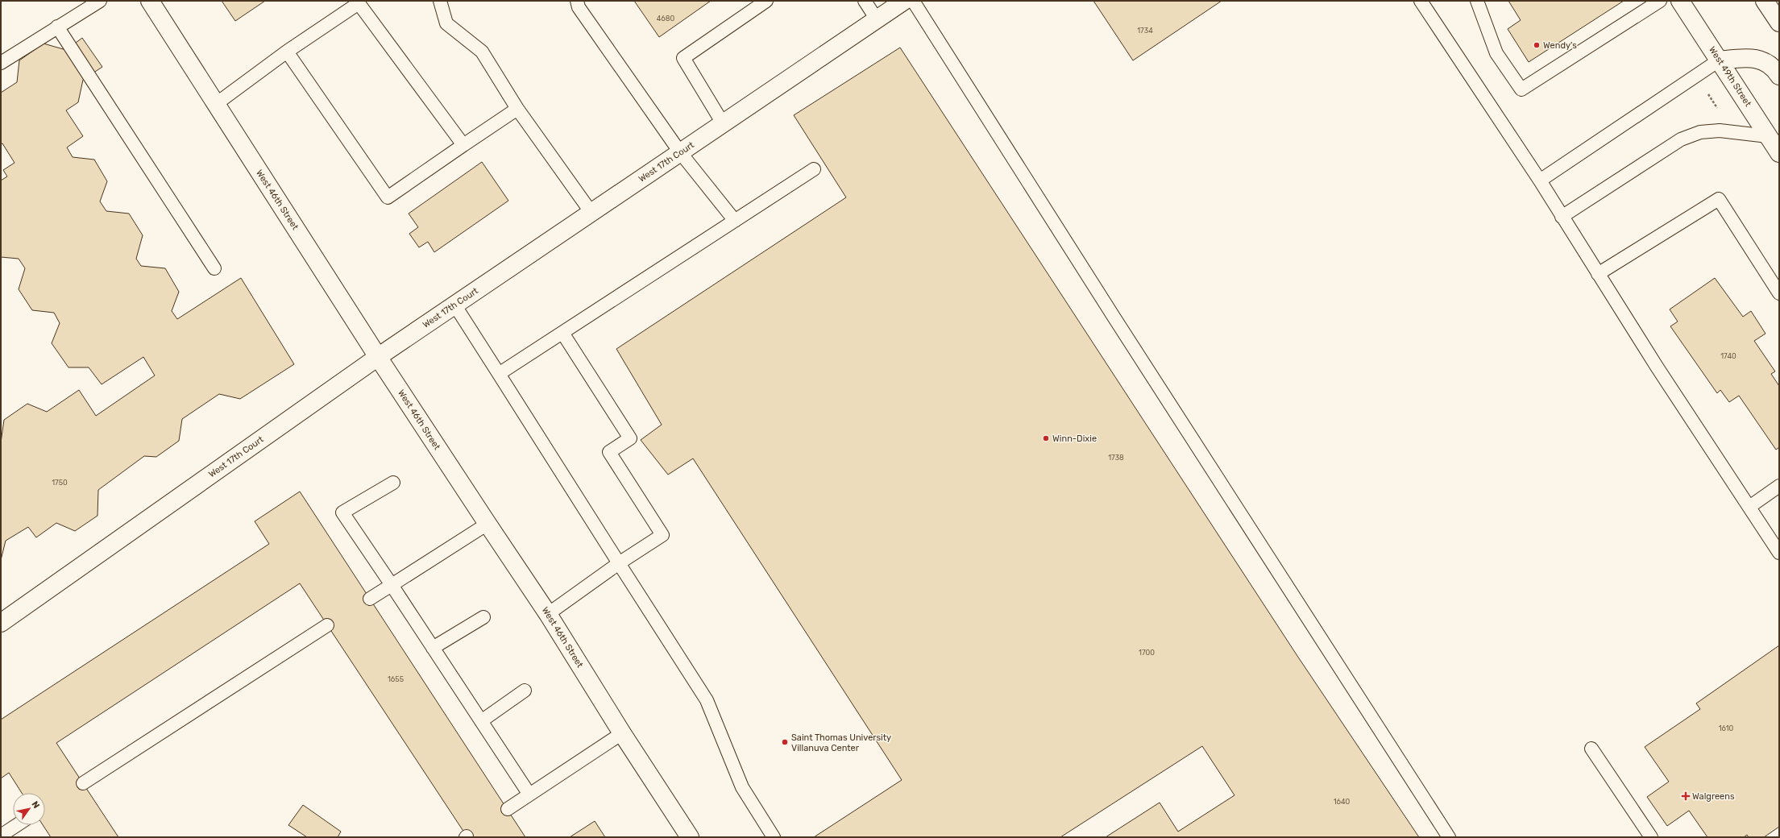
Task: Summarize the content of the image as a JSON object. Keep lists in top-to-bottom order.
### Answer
{
  "streets": {
    "street": ["West 49th Street", "West 17th Court", "West 46th Street"]
  },
  "crossings": [
    ["West 17th Court", "West 46th Street"]
  ],
  "places": {
    "other": ["Wendy's", "Winn-Dixie", "Saint Thomas University Villanuva Center"],
    "health": ["Walgreens"]
  },
  "house_numbers": [
    "4680",
    "1734",
    "1740",
    "1738",
    "1750",
    "1700",
    "1655",
    "1610",
    "1640"
  ],
  "north": "top right"
}
